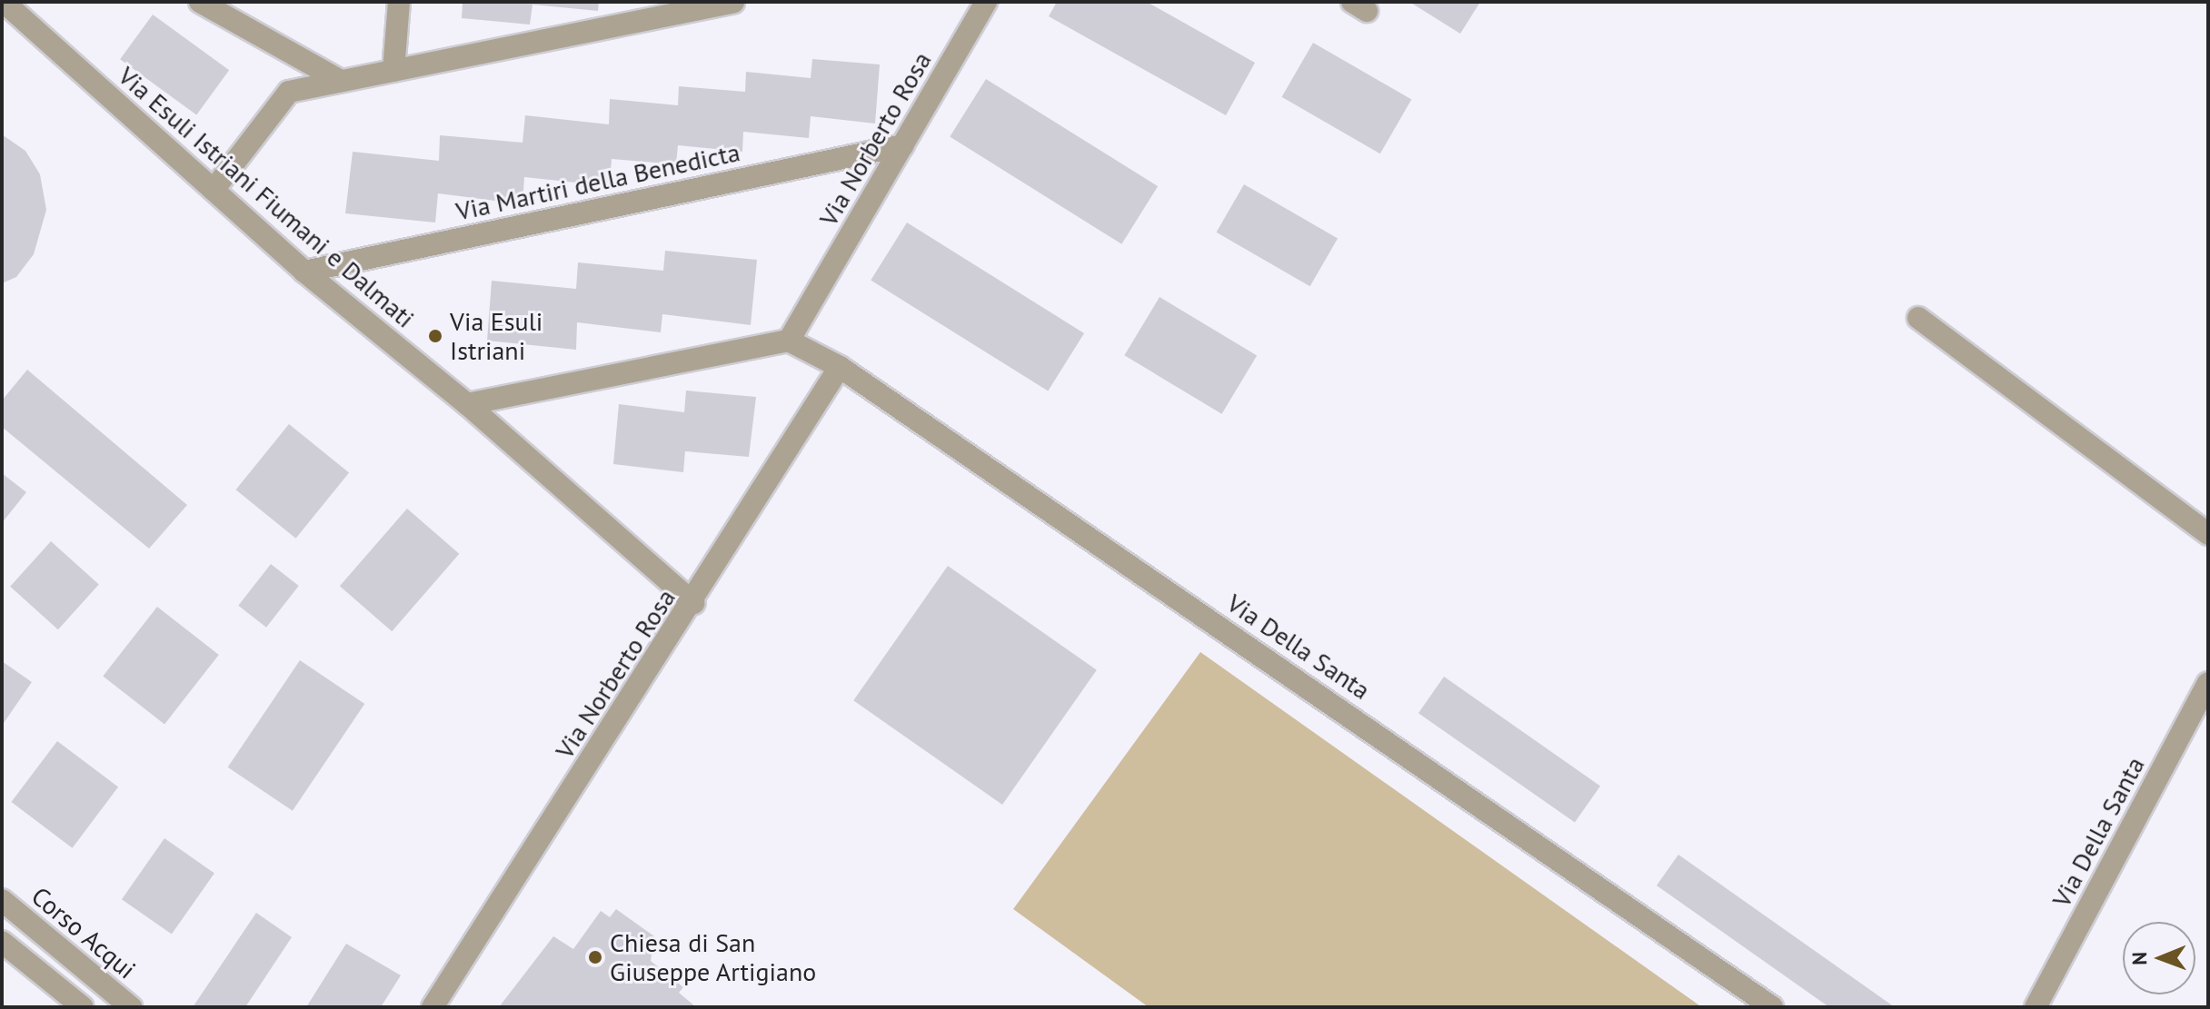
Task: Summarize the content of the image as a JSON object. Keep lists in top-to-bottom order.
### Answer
{
  "streets": {
    "street": [
      "Via Norberto Rosa",
      "Via Martiri della Benedicta",
      "Via Esuli Istriani Fiumani e Dalmati",
      "Via Della Santa",
      "Corso Acqui"
    ]
  },
  "crossings": [
    ["Via Norberto Rosa", "Via Martiri della Benedicta"],
    ["Via Norberto Rosa", "Via Esuli Istriani Fiumani e Dalmati"],
    ["Via Norberto Rosa", "Via Della Santa"],
    ["Via Martiri della Benedicta", "Via Esuli Istriani Fiumani e Dalmati"]
  ],
  "places": ["Via Esuli Istriani", "Chiesa di San Giuseppe Artigiano"],
  "north": "left"
}
